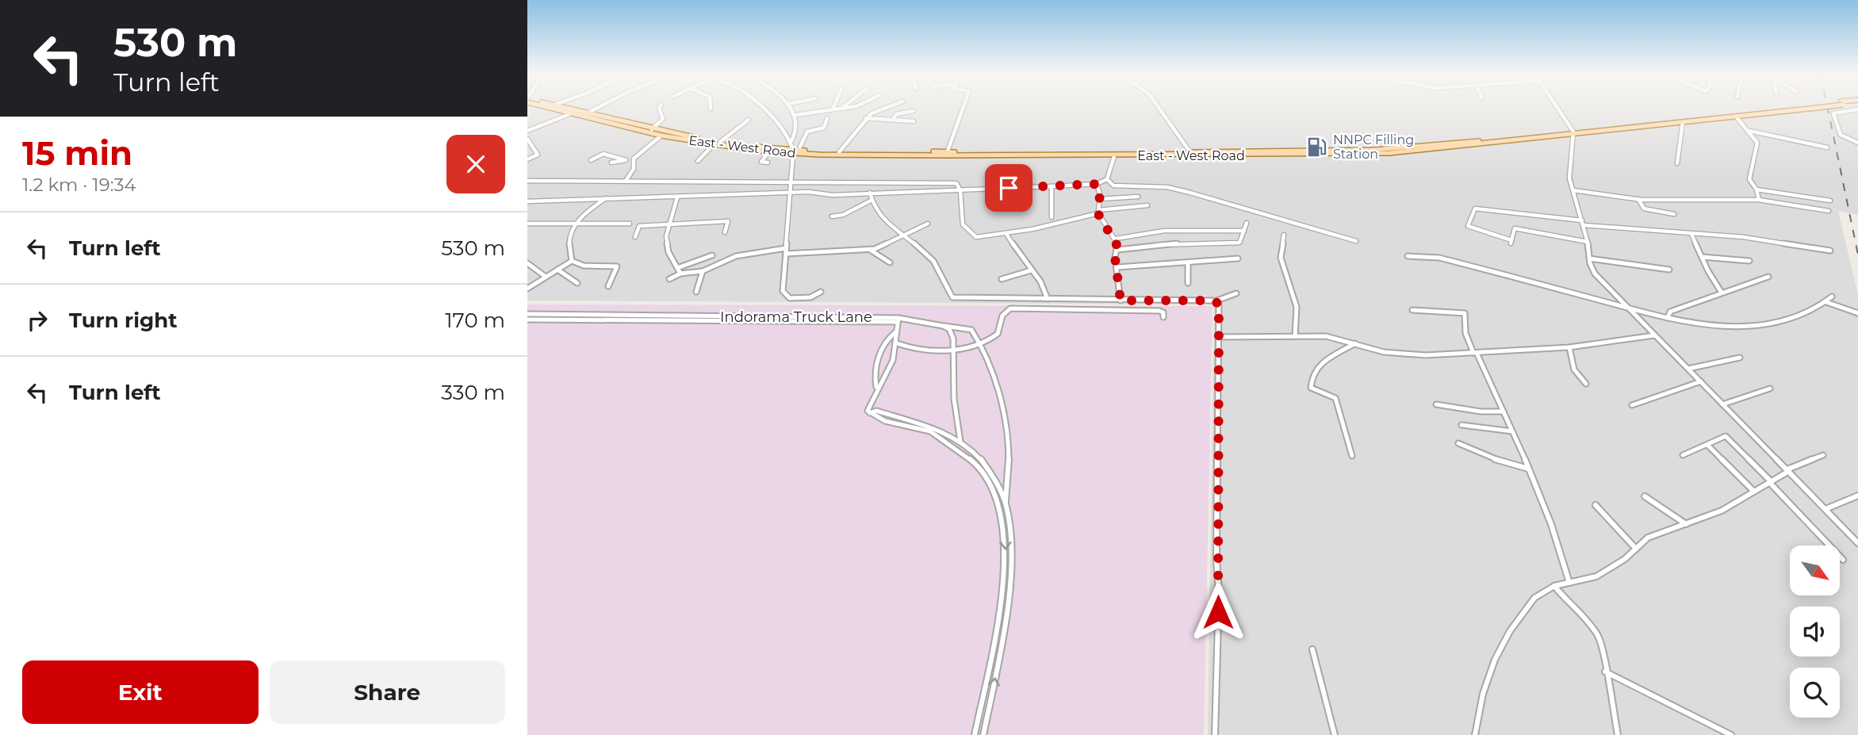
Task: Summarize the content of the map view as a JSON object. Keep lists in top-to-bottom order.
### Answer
{
  "streets": {
    "main road": ["East - West Road"],
    "street": ["Indorama Truck Lane"]
  },
  "places": {
    "fuel station": ["NNPC Filling Station"]
  },
  "north": "bottom right",
  "page": {
    "turn": ["530 m", "Turn left"],
    "heading": ["15 min", "1.2 km · 19:34"],
    "list": [
      {
        "name": "Turn left",
        "value": "530 m"
      },
      {
        "name": "Turn right",
        "value": "170 m"
      },
      {
        "name": "Turn left",
        "value": "330 m"
      }
    ],
    "buttons": ["Exit", "Share"]
  }
}
